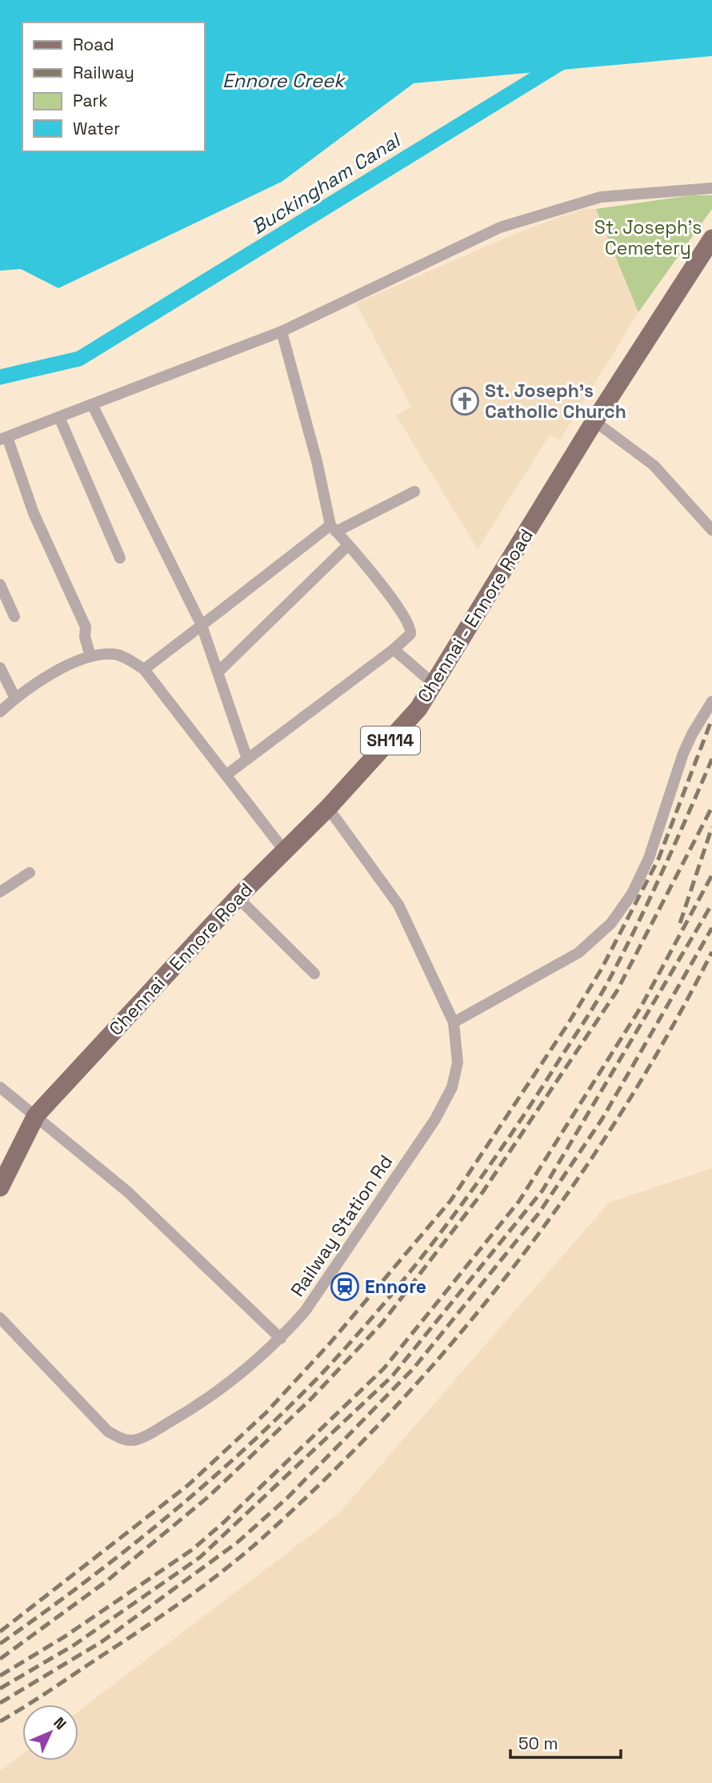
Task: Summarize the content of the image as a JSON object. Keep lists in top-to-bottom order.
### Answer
{
  "streets": {
    "main road": ["Chennai - Ennore Road", "SH114"],
    "street": ["Railway Station Rd"]
  },
  "crossings": [
    ["Chennai - Ennore Road", "Railway Station Rd"]
  ],
  "water": ["Ennore Creek", "Buckingham Canal"],
  "parks": ["St. Joseph's Cemetery"],
  "places": {
    "church": ["St. Joseph's Catholic Church"],
    "station": ["Ennore"]
  },
  "legend": [
    "Road",
    "Railway",
    "Park",
    "Water"
  ],
  "scale_bar": "50 m",
  "north": "top right"
}
